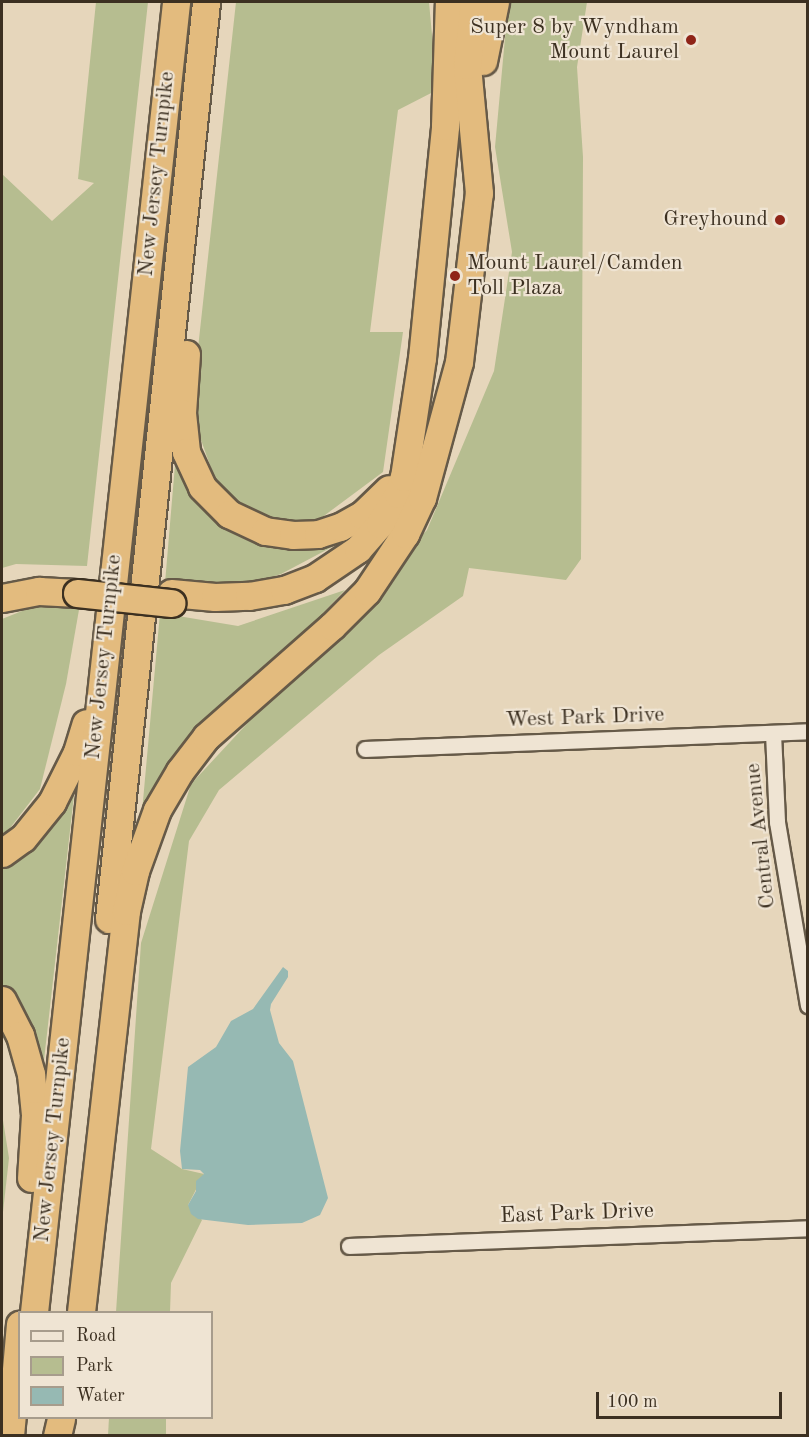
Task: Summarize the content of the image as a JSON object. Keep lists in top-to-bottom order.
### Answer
{
  "streets": {
    "highway": ["New Jersey Turnpike"],
    "street": ["West Park Drive", "Central Avenue", "East Park Drive"]
  },
  "crossings": [
    ["West Park Drive", "Central Avenue"]
  ],
  "places": ["Super 8 by Wyndham Mount Laurel", "Greyhound", "Mount Laurel/Camden Toll Plaza"],
  "legend": ["Road", "Park", "Water"],
  "scale_bar": "100 m"
}
